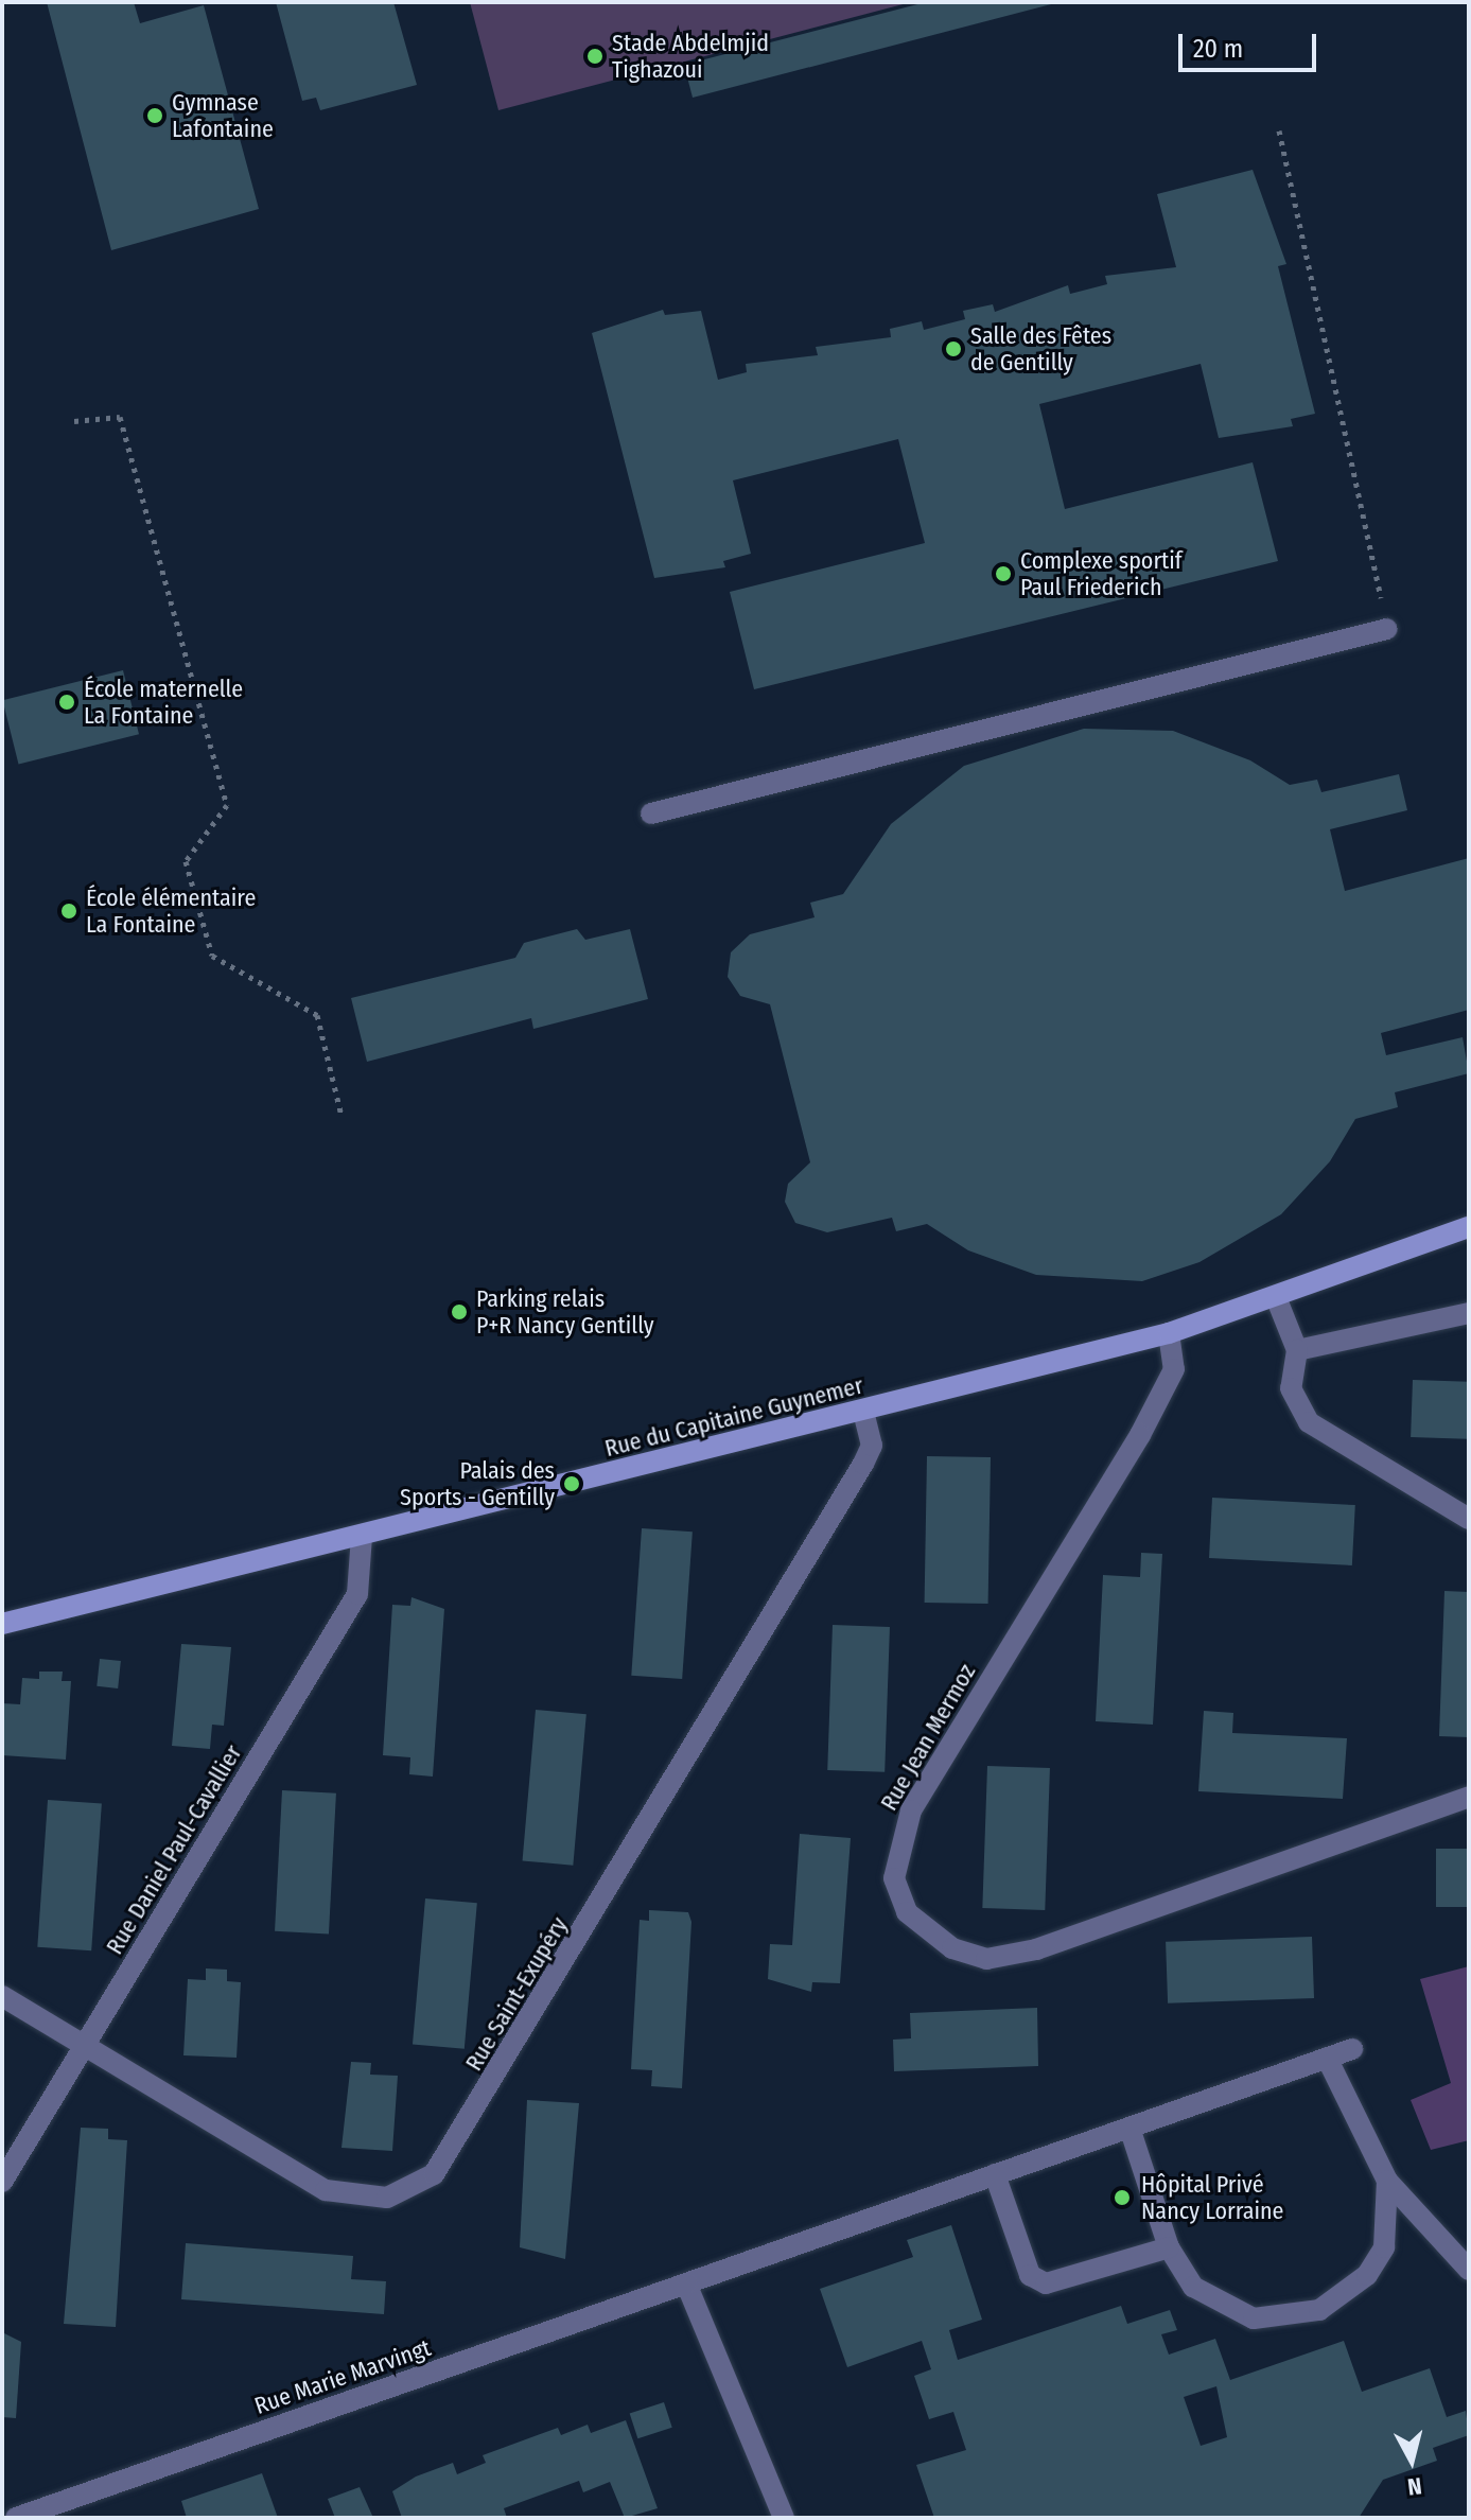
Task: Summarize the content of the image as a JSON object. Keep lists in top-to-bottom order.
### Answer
{
  "streets": {
    "street": [
      "Rue du Capitaine Guynemer",
      "Rue Jean Mermoz",
      "Rue Daniel Paul-Cavallier",
      "Rue Saint-Exupéry",
      "Rue Marie Marvingt"
    ]
  },
  "crossings": [
    ["Rue du Capitaine Guynemer", "Rue Jean Mermoz"],
    ["Rue du Capitaine Guynemer", "Rue Daniel Paul-Cavallier"],
    ["Rue du Capitaine Guynemer", "Rue Saint-Exupéry"],
    ["Rue Daniel Paul-Cavallier", "Rue Saint-Exupéry"]
  ],
  "places": [
    "Stade Abdelmjid Tighazoui",
    "Gymnase Lafontaine",
    "Salle des Fêtes de Gentilly",
    "Complexe sportif Paul Friederich",
    "École maternelle La Fontaine",
    "École élémentaire La Fontaine",
    "Parking relais P+R Nancy Gentilly",
    "Palais des Sports - Gentilly",
    "Hôpital Privé Nancy Lorraine"
  ],
  "scale_bar": "20 m",
  "north": "bottom"
}
